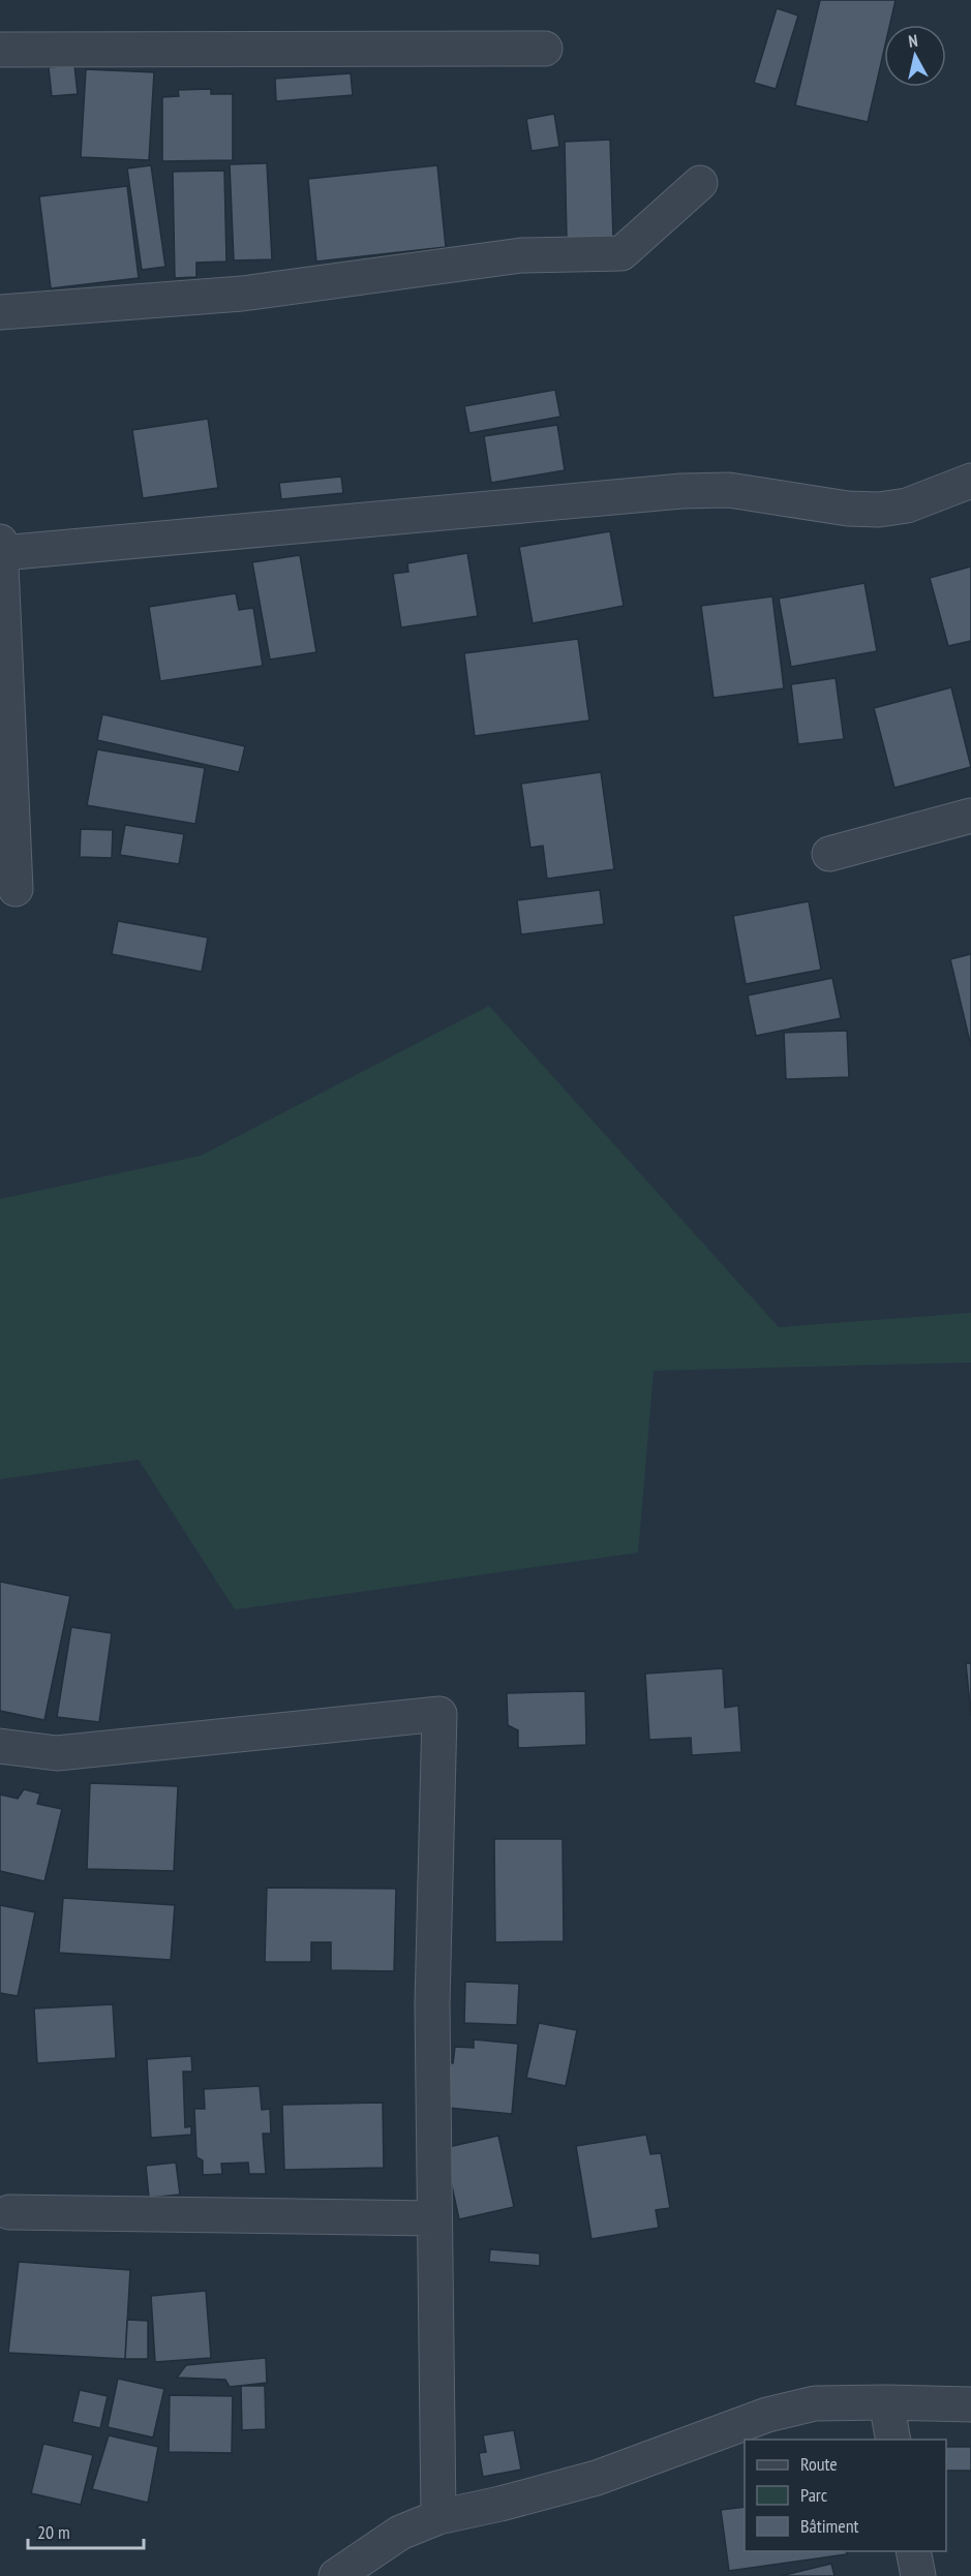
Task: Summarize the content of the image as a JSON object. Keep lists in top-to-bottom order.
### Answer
{
  "legend": ["Route", "Parc", "Bâtiment"],
  "scale_bar": "20 m",
  "north": "top"
}
